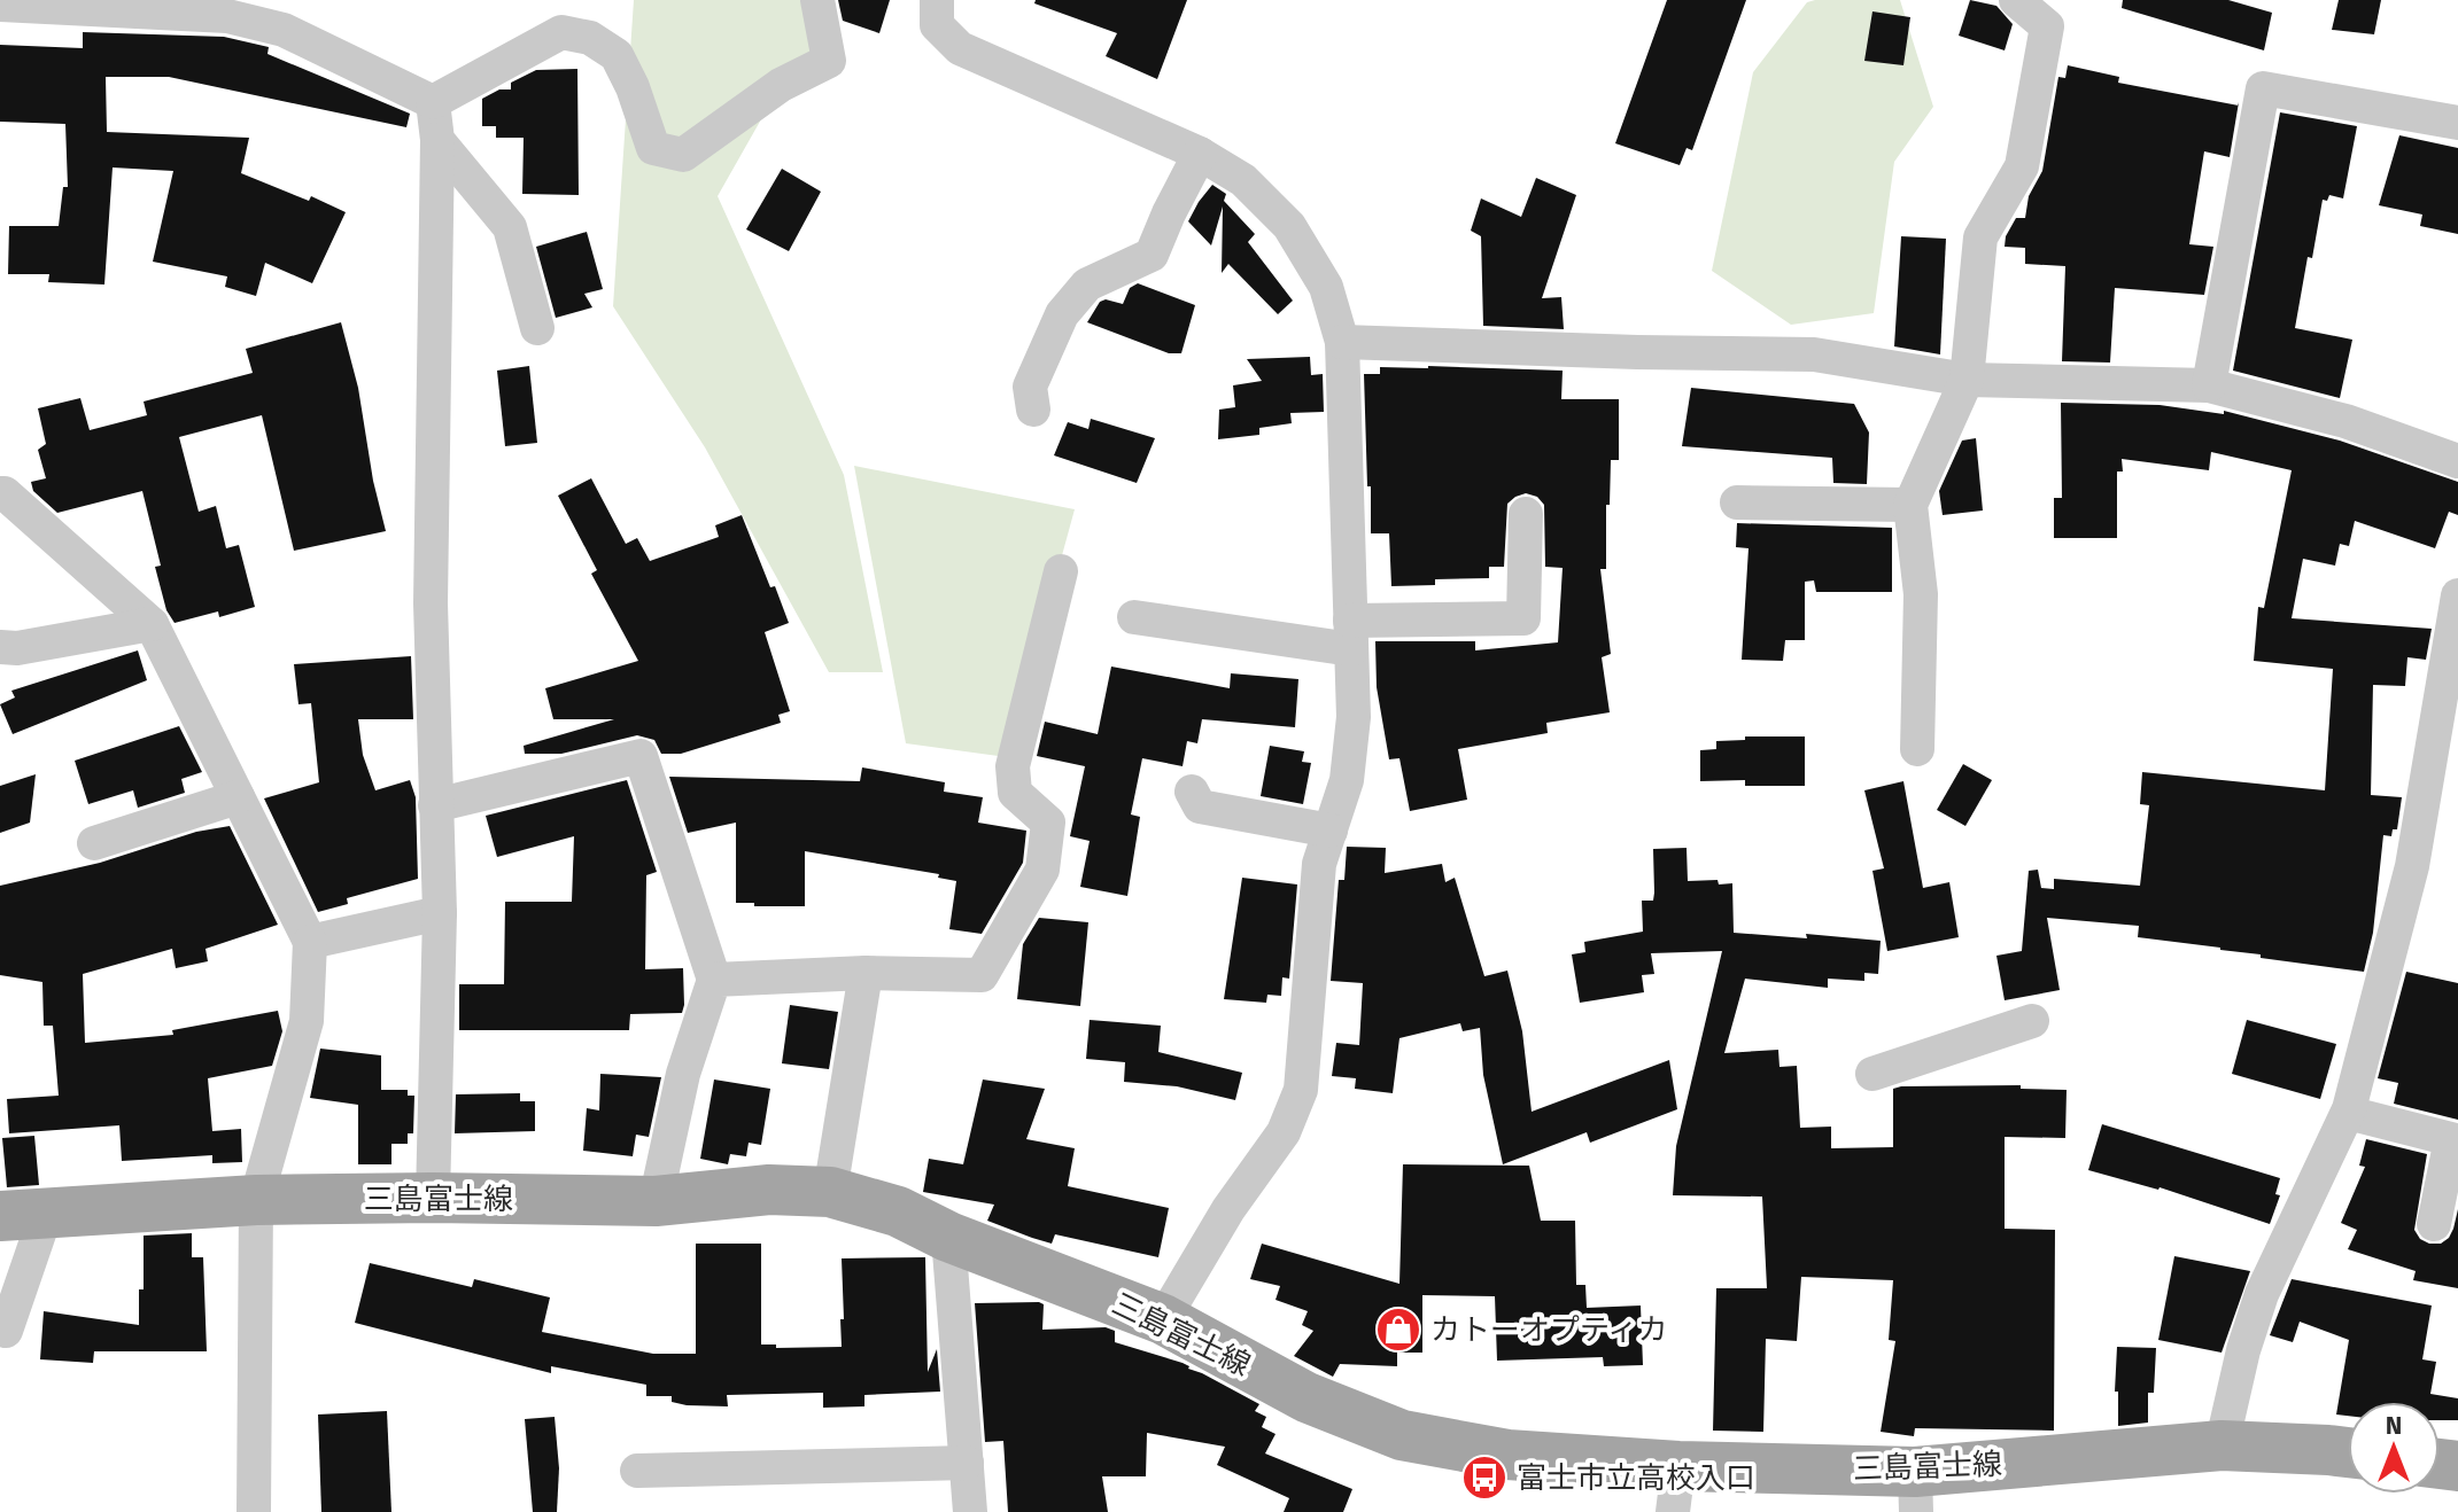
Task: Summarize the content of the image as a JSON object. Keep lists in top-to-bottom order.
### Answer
{
  "streets": {
    "main road": ["三島富士線"]
  },
  "places": {
    "shop": ["カトーオプティカ"],
    "bus stop": ["富士市立高校入口"]
  },
  "north": "top"
}
